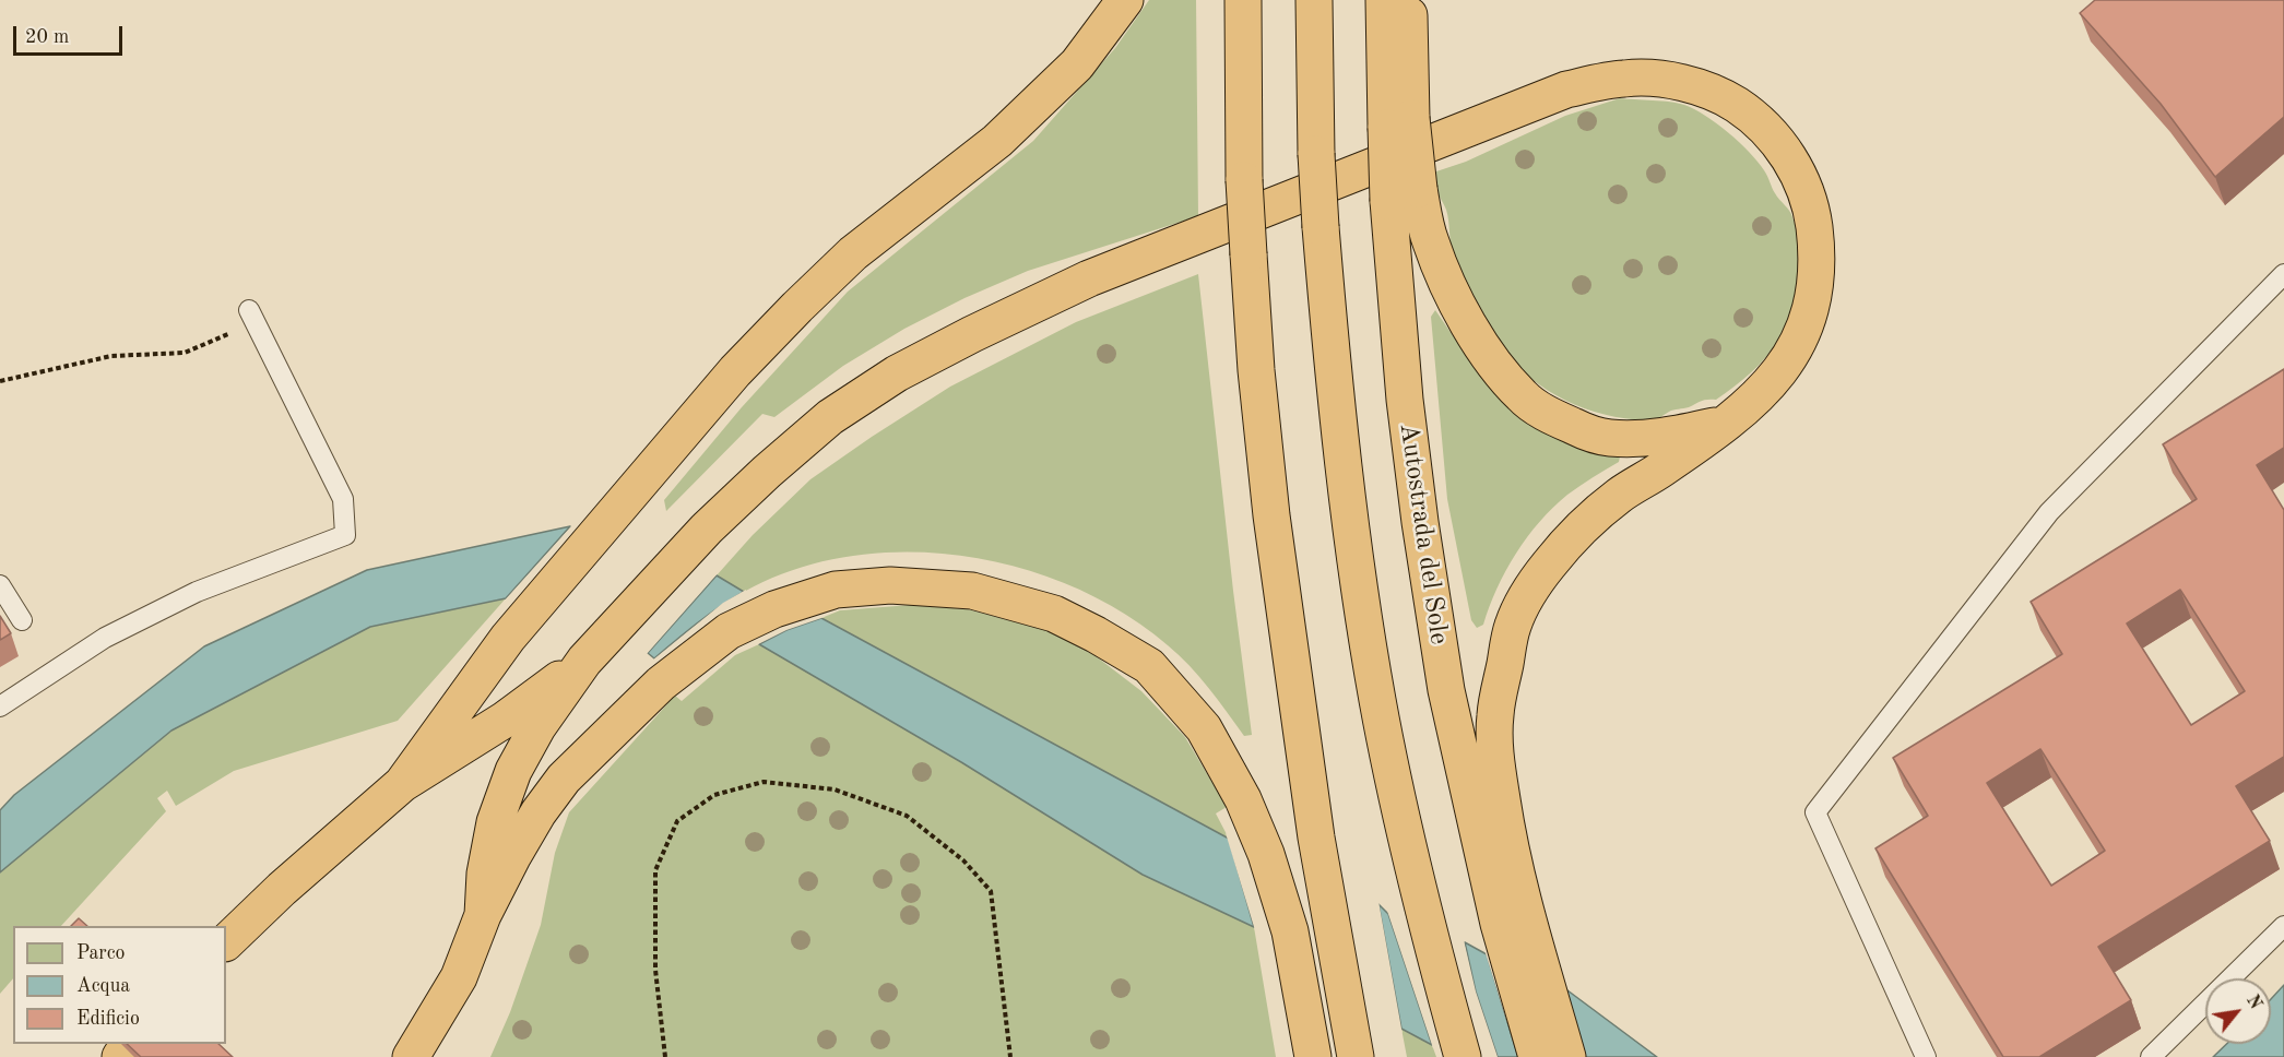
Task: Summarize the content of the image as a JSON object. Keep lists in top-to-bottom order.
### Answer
{
  "streets": {
    "highway": ["Autostrada del Sole"]
  },
  "legend": ["Parco", "Acqua", "Edificio"],
  "scale_bar": "20 m",
  "north": "top right"
}
